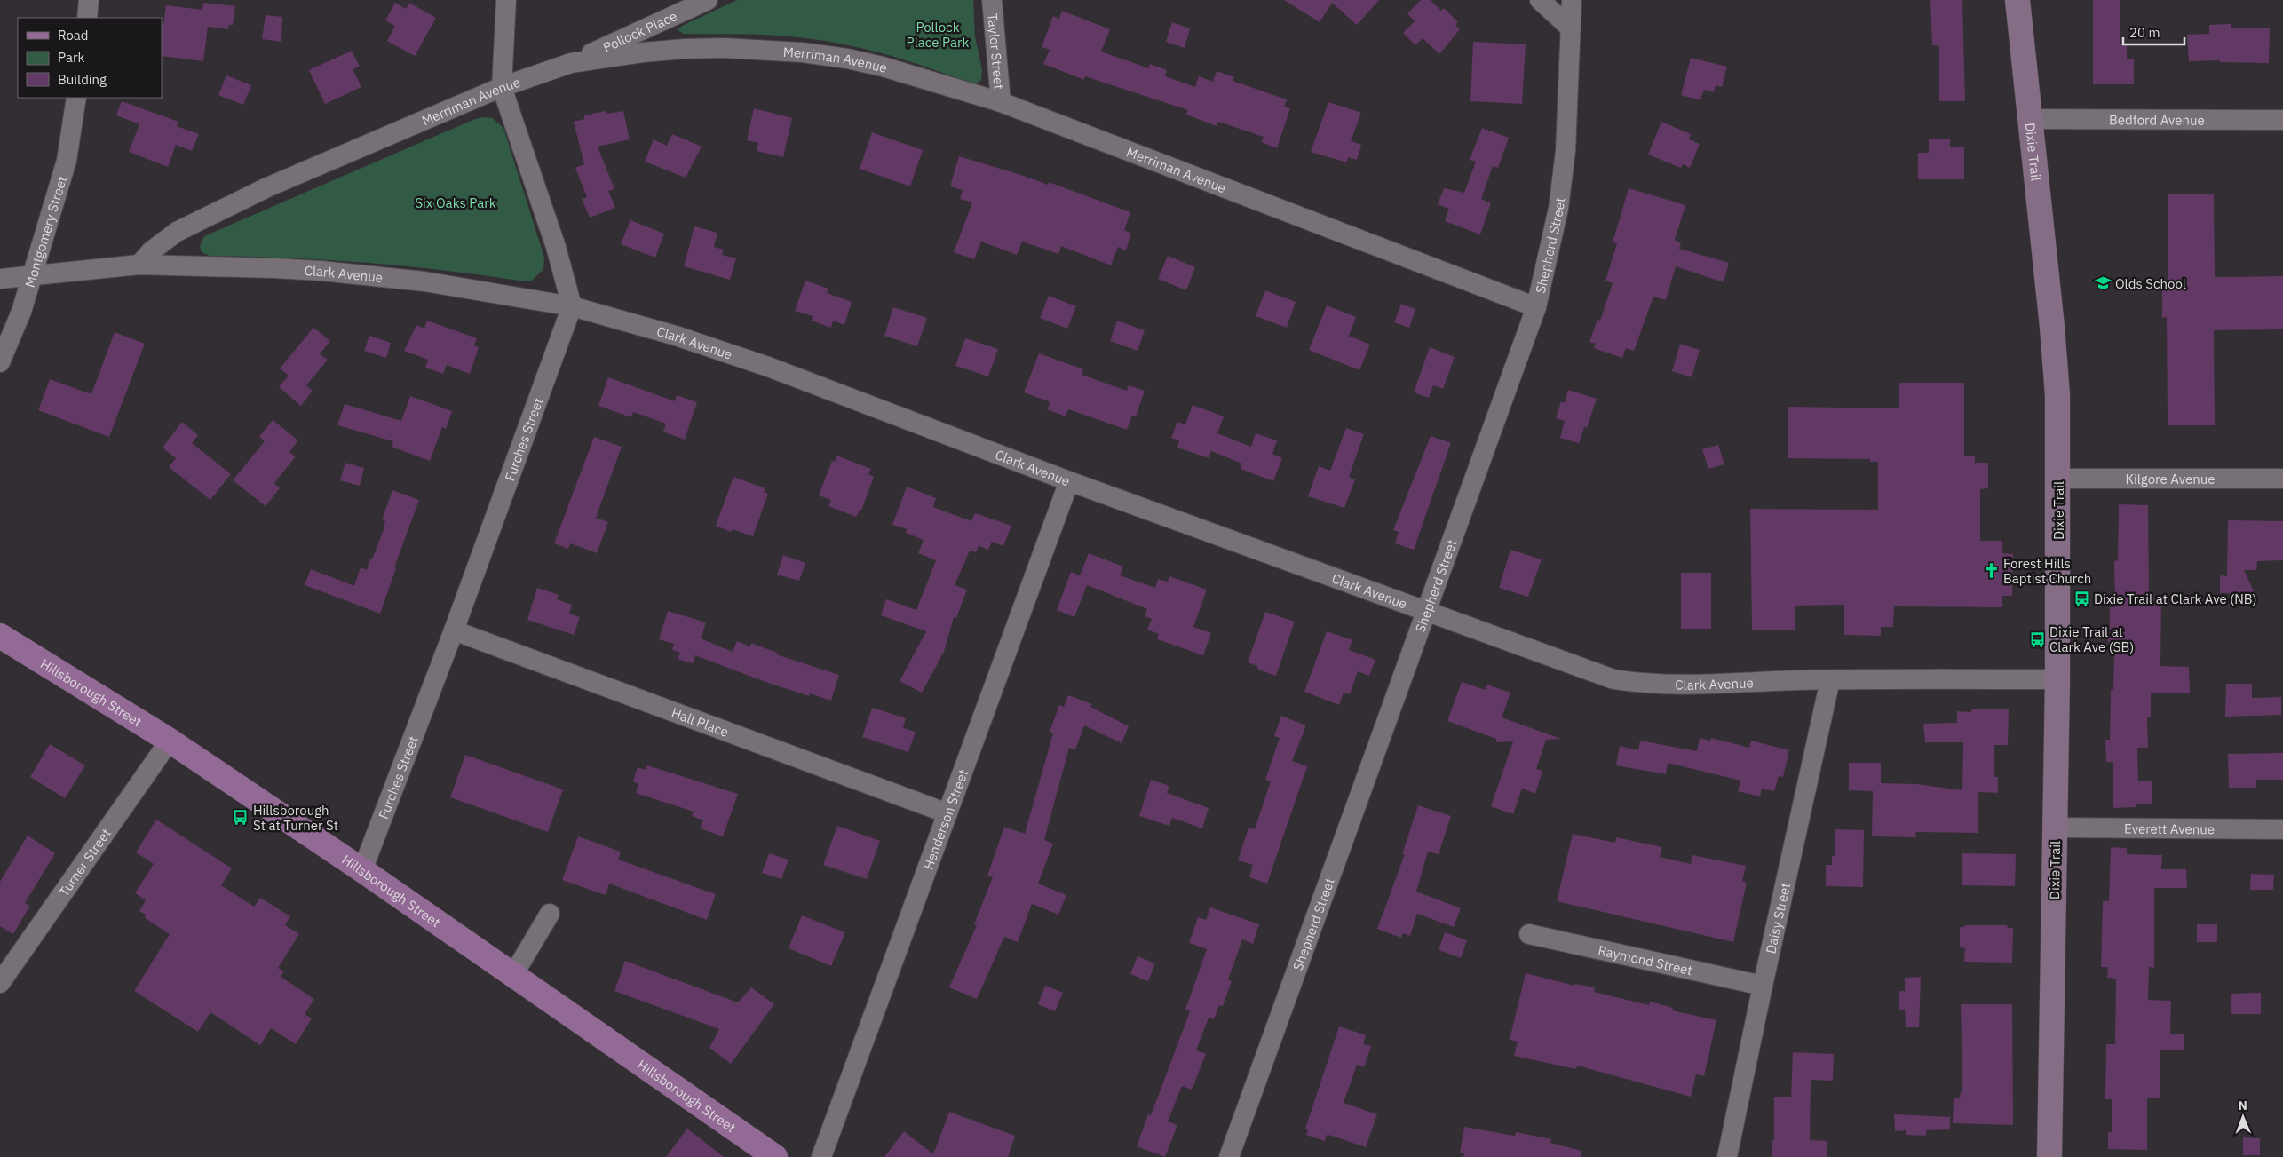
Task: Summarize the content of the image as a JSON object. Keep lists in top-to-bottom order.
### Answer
{
  "streets": {
    "main road": ["Dixie Trail", "Hillsborough Street"],
    "street": [
      "Pollock Place",
      "Taylor Street",
      "Merriman Avenue",
      "Bedford Avenue",
      "Montgomery Street",
      "Shepherd Street",
      "Clark Avenue",
      "Furches Street",
      "Kilgore Avenue",
      "Hall Place",
      "Henderson Street",
      "Everett Avenue",
      "Turner Street",
      "Daisy Street",
      "Raymond Street"
    ]
  },
  "crossings": [
    ["Pollock Place", "Merriman Avenue"],
    ["Taylor Street", "Merriman Avenue"],
    ["Merriman Avenue", "Shepherd Street"],
    ["Merriman Avenue", "Clark Avenue"],
    ["Bedford Avenue", "Dixie Trail"],
    ["Dixie Trail", "Clark Avenue"],
    ["Dixie Trail", "Kilgore Avenue"],
    ["Dixie Trail", "Everett Avenue"],
    ["Montgomery Street", "Clark Avenue"],
    ["Shepherd Street", "Clark Avenue"],
    ["Clark Avenue", "Furches Street"],
    ["Clark Avenue", "Henderson Street"],
    ["Clark Avenue", "Daisy Street"],
    ["Furches Street", "Hillsborough Street"],
    ["Furches Street", "Hall Place"],
    ["Hillsborough Street", "Turner Street"],
    ["Hall Place", "Henderson Street"],
    ["Daisy Street", "Raymond Street"]
  ],
  "parks": ["Pollock Place Park", "Six Oaks Park"],
  "places": {
    "school or university": ["Olds School"],
    "church": ["Forest Hills Baptist Church"],
    "bus stop": ["Dixie Trail at Clark Ave (NB)", "Dixie Trail at Clark Ave (SB)", "Hillsborough St at Turner St"]
  },
  "legend": ["Road", "Park", "Building"],
  "scale_bar": "20 m",
  "north": "top"
}
